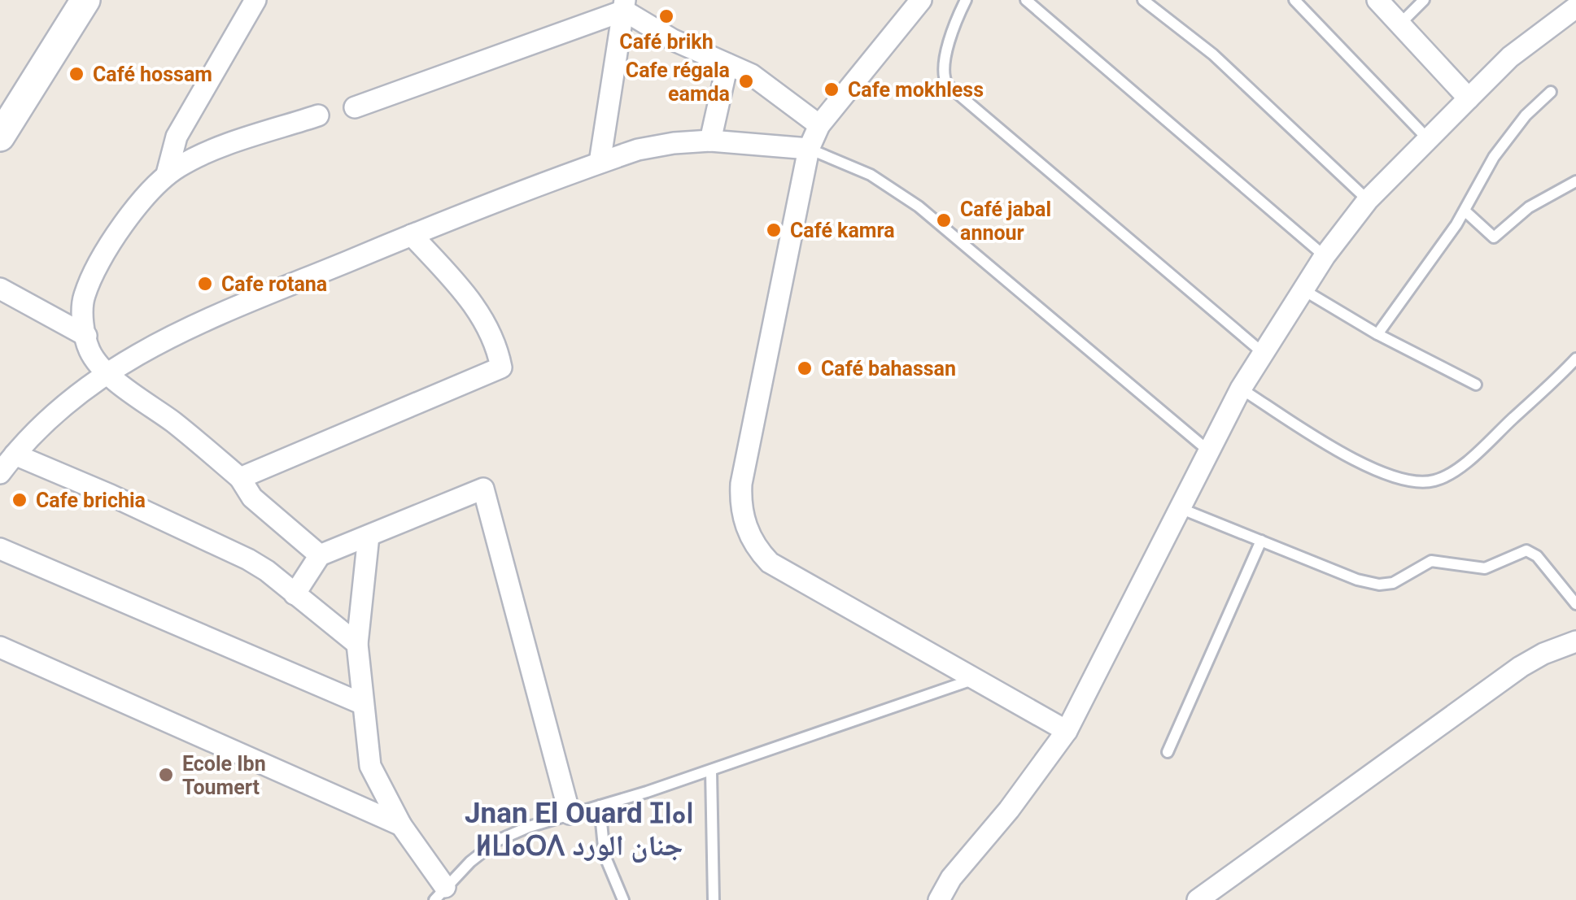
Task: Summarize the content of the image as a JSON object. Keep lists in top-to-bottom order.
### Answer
{
  "districts": ["Jnan El Ouard ⵊⵏⴰⵏ ⵍⵡⴰⵔⴷ جنان الورد"],
  "places": [
    "Café brikh",
    "Café hossam",
    "Cafe régala eamda",
    "Cafe mokhless",
    "Café jabal annour",
    "Café kamra",
    "Cafe rotana",
    "Café bahassan",
    "Cafe brichia",
    "Ecole Ibn Toumert"
  ]
}
